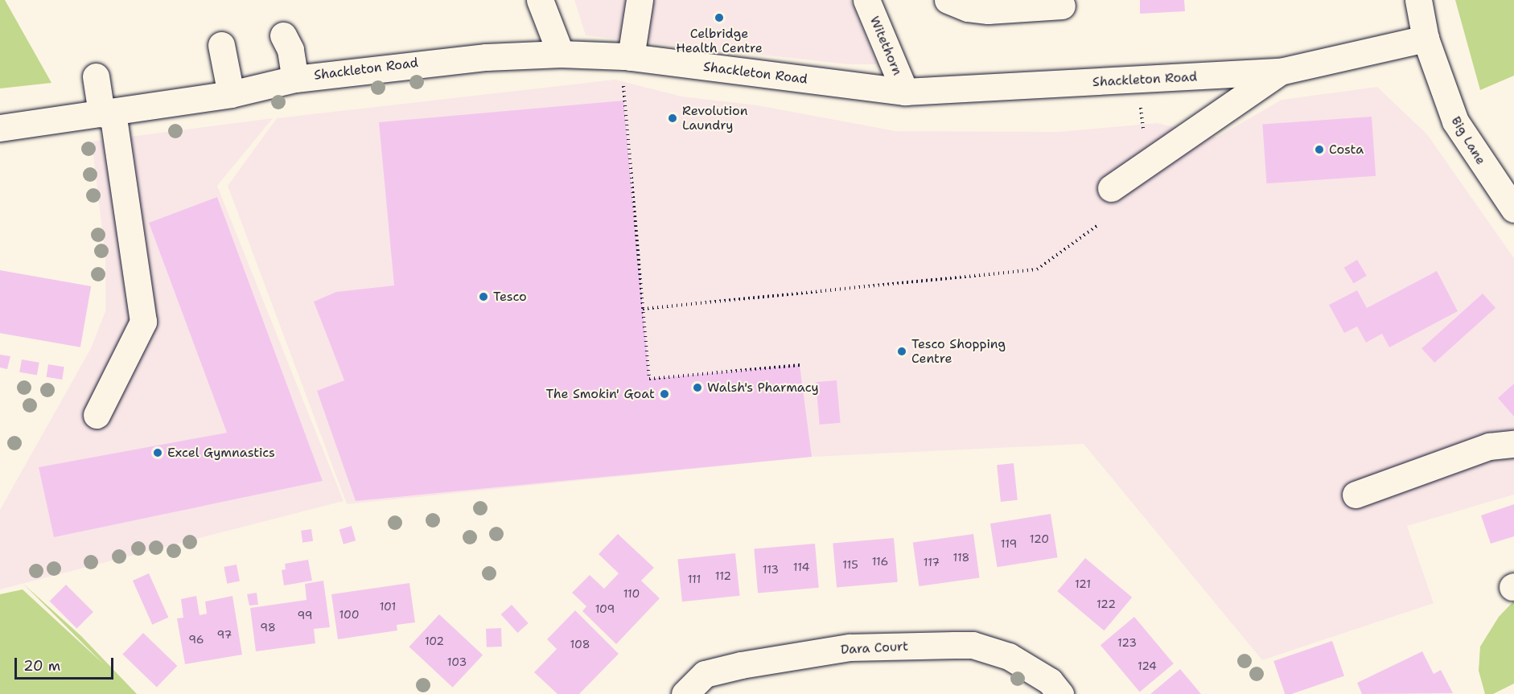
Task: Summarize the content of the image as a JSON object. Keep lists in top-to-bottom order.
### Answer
{
  "streets": {
    "street": [
      "Witethorn",
      "Shackleton Road",
      "Big Lane",
      "Dara Court"
    ]
  },
  "crossings": [
    ["Witethorn", "Shackleton Road"],
    ["Shackleton Road", "Big Lane"]
  ],
  "places": [
    "Celbridge Health Centre",
    "Revolution Laundry",
    "Costa",
    "Tesco",
    "Tesco Shopping Centre",
    "Walsh's Pharmacy",
    "The Smokin' Goat",
    "Excel Gymnastics"
  ],
  "house_numbers": [
    "120",
    "119",
    "118",
    "116",
    "117",
    "115",
    "114",
    "113",
    "112",
    "111",
    "121",
    "110",
    "122",
    "101",
    "109",
    "100",
    "99",
    "98",
    "97",
    "96",
    "102",
    "123",
    "108",
    "103",
    "124"
  ],
  "scale_bar": "20 m"
}
